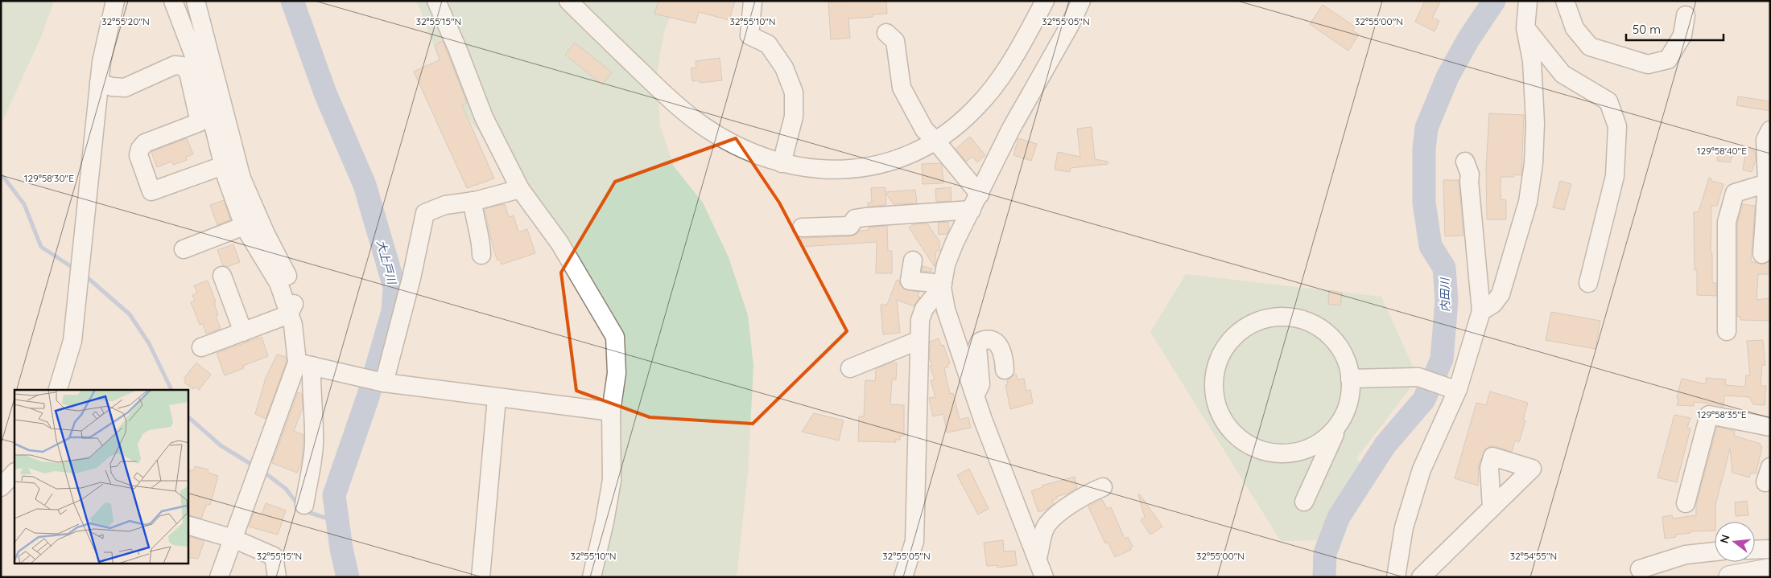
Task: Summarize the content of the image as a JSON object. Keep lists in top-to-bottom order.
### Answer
{
  "water": ["大上戸川", "内田川"],
  "scale_bar": "50 m",
  "north": "left",
  "coordinates": [
    "32°55'20\"N",
    "32°55'15\"N",
    "32°55'10\"N",
    "32°55'05\"N",
    "32°55'00\"N",
    "129°58'40\"E",
    "129°58'30\"E",
    "129°58'35\"E",
    "32°54'55\"N"
  ]
}
